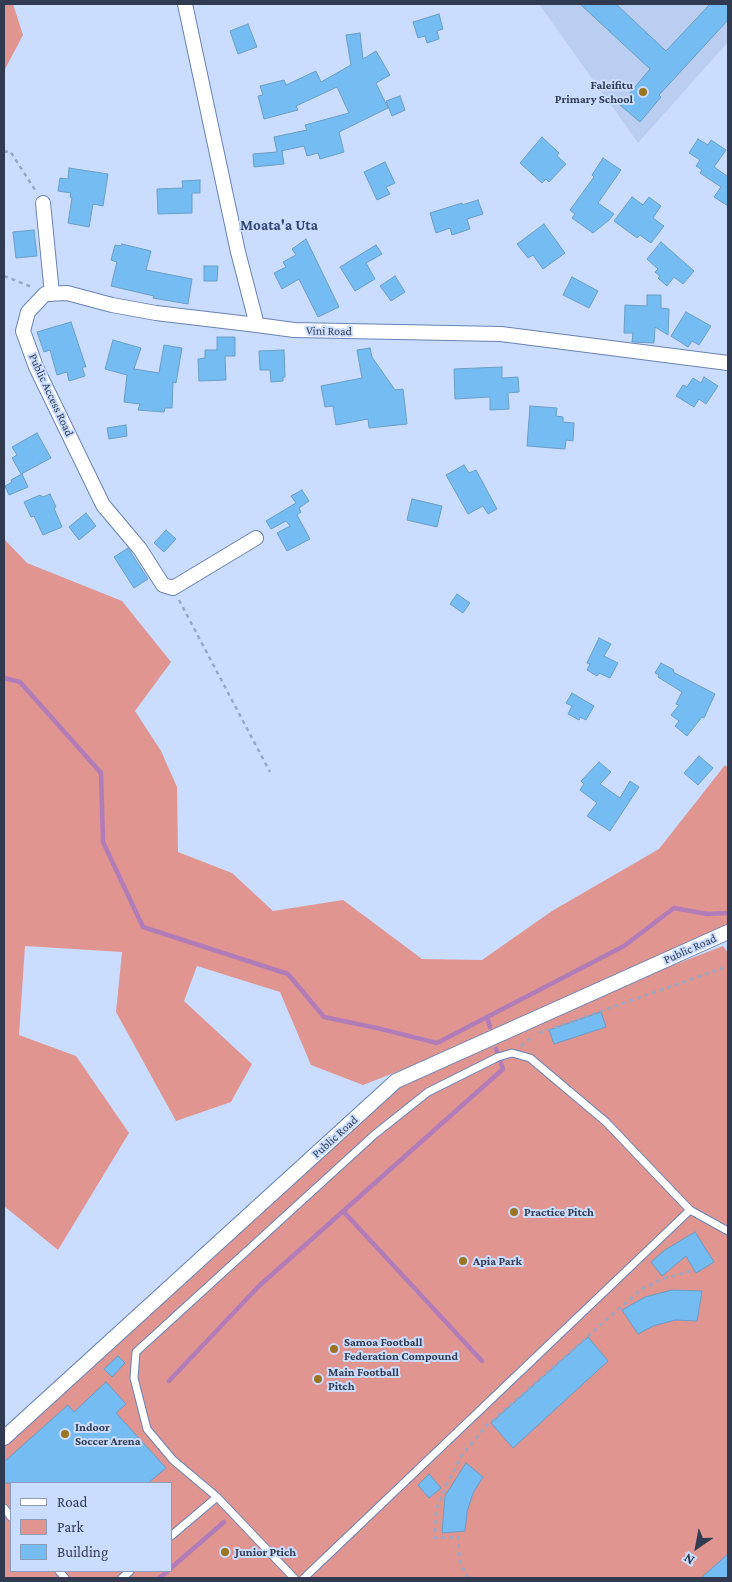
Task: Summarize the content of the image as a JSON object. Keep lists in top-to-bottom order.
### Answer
{
  "streets": {
    "street": ["Vini Road", "Public Access Road", "Public Road"]
  },
  "districts": ["Moata'a Uta"],
  "places": [
    "Faleifitu Primary School",
    "Practice Pitch",
    "Apia Park",
    "Samoa Football Federation Compound",
    "Main Football Pitch",
    "Indoor Soccer Arena",
    "Junior Ptich"
  ],
  "legend": ["Road", "Park", "Building"],
  "north": "bottom left"
}
